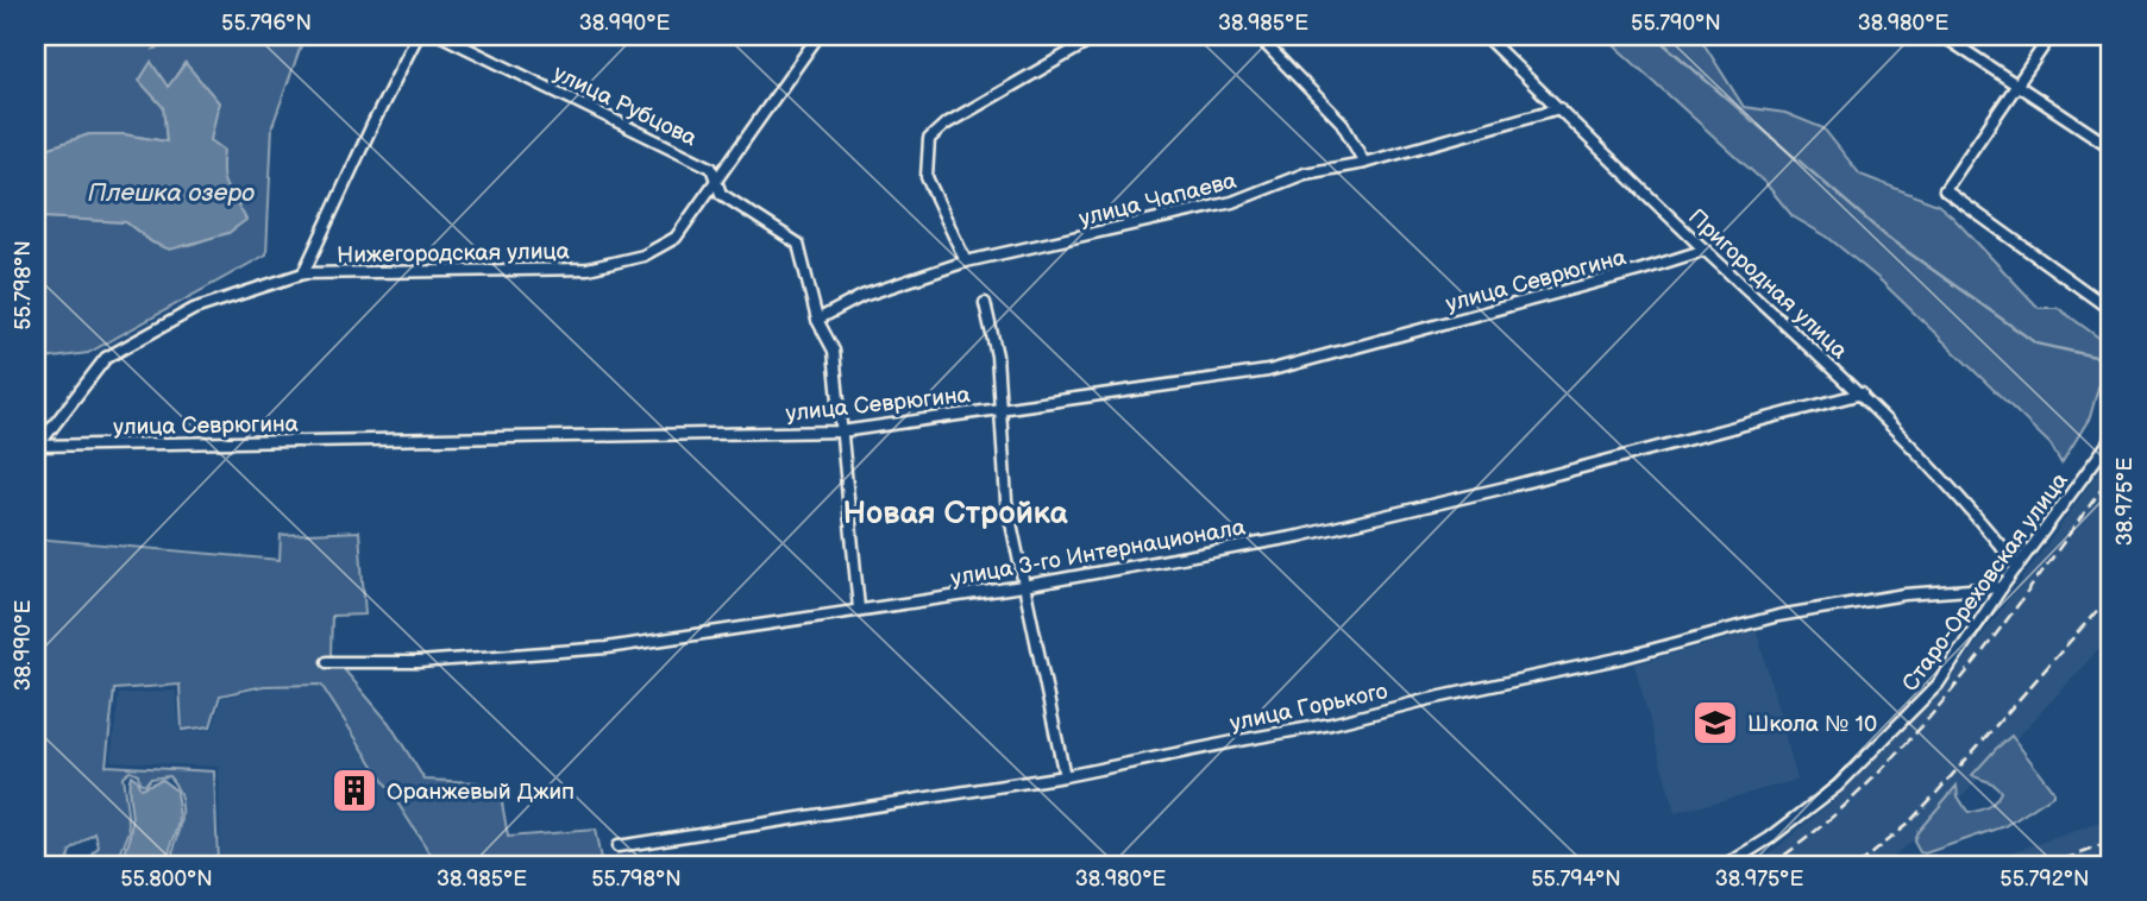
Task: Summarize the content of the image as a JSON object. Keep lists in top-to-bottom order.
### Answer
{
  "streets": {
    "street": [
      "улица Рубцова",
      "улица Чапаева",
      "Нижегородская улица",
      "улица Севрюгина",
      "Пригородная улица",
      "улица 3-го Интернационала",
      "Старо-Ореховская улица",
      "улица Горького"
    ]
  },
  "crossings": [
    ["улица Рубцова", "улица Чапаева"],
    ["улица Рубцова", "Нижегородская улица"],
    ["улица Рубцова", "улица Севрюгина"],
    ["улица Рубцова", "улица 3-го Интернационала"],
    ["улица Чапаева", "Пригородная улица"],
    ["Нижегородская улица", "улица Севрюгина"],
    ["улица Севрюгина", "Пригородная улица"],
    ["Пригородная улица", "улица 3-го Интернационала"],
    ["Пригородная улица", "Старо-Ореховская улица"],
    ["Старо-Ореховская улица", "улица Горького"]
  ],
  "districts": ["Новая Стройка"],
  "water": ["Плешка озеро"],
  "places": {
    "school or university": ["Школа № 10"],
    "building": ["Оранжевый Джип"]
  },
  "coordinates": [
    "55.796°N",
    "38.990°E",
    "38.985°E",
    "55.790°N",
    "38.980°E",
    "55.798°N",
    "38.975°E",
    "55.800°N",
    "55.794°N",
    "55.792°N"
  ]
}
